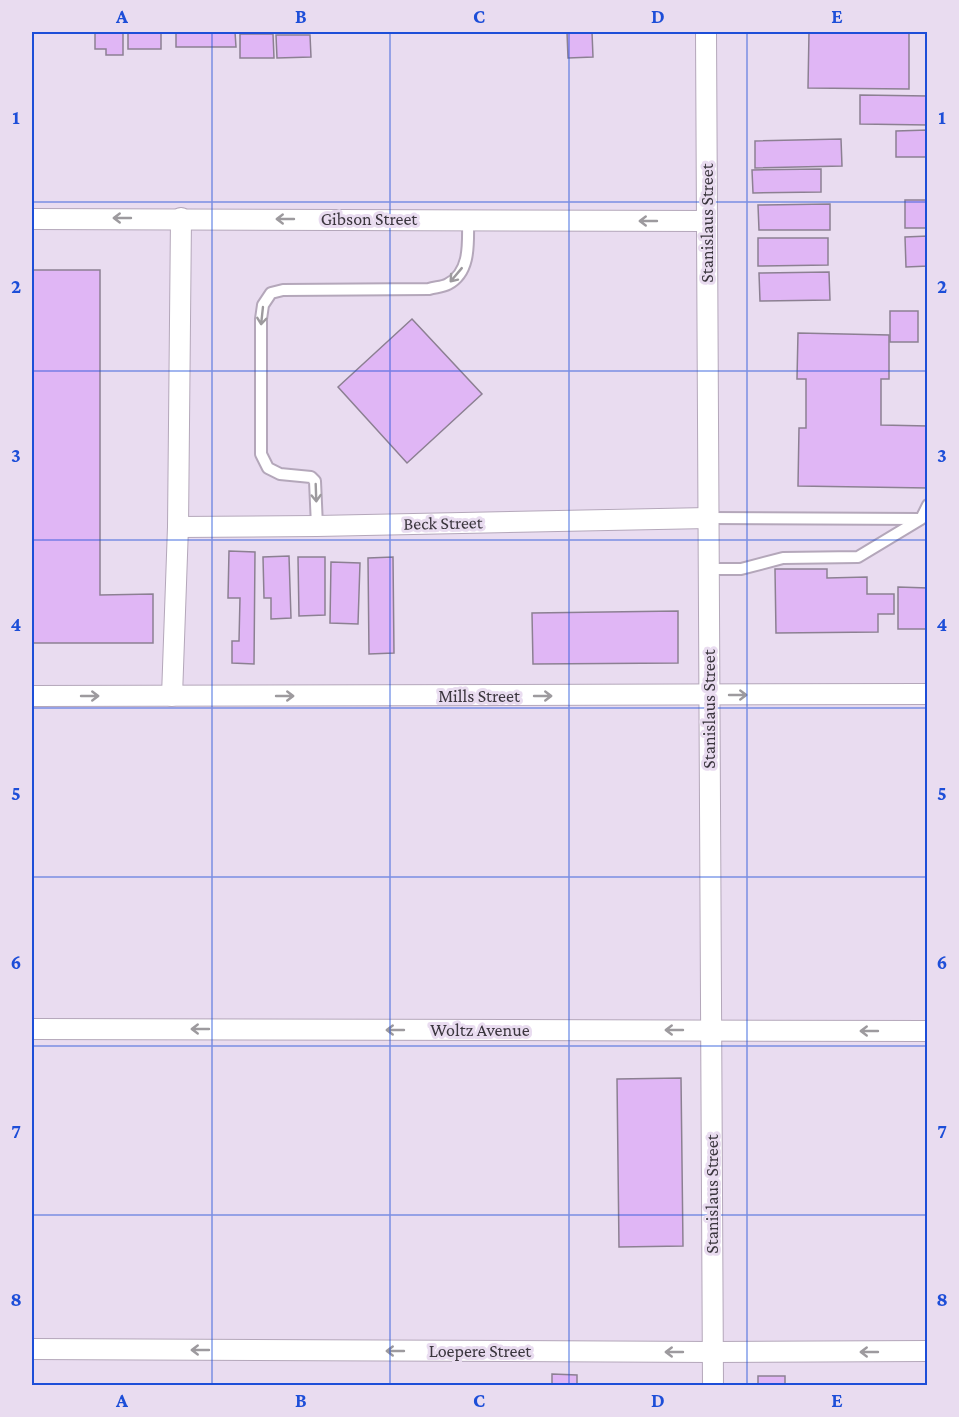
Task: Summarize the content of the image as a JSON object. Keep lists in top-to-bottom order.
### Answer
{
  "streets": {
    "street": [
      "Gibson Street",
      "Stanislaus Street",
      "Beck Street",
      "Mills Street",
      "Woltz Avenue",
      "Loepere Street"
    ]
  },
  "crossings": [
    ["Gibson Street", "Stanislaus Street"],
    ["Stanislaus Street", "Beck Street"],
    ["Stanislaus Street", "Mills Street"],
    ["Stanislaus Street", "Woltz Avenue"],
    ["Stanislaus Street", "Loepere Street"]
  ],
  "one_way": [
    "Gibson Street",
    "Mills Street",
    "Woltz Avenue",
    "Loepere Street"
  ],
  "grid": {
    "columns": [
      "A",
      "B",
      "C",
      "D",
      "E"
    ],
    "rows": [
      "1",
      "2",
      "3",
      "4",
      "5",
      "6",
      "7",
      "8"
    ]
  }
}
